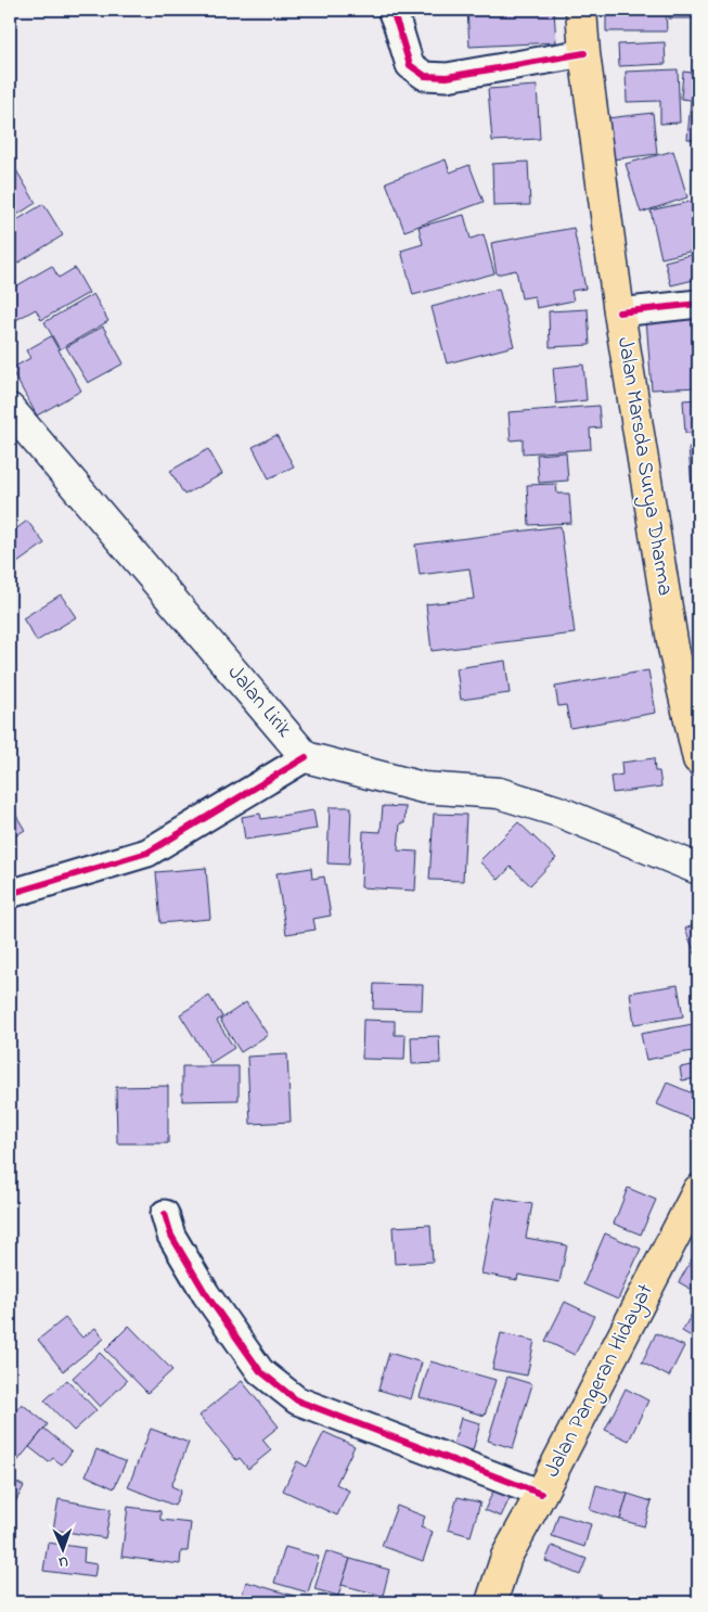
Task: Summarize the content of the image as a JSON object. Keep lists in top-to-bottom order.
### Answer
{
  "streets": {
    "highway": ["Jalan Marsda Surya Dharma", "Jalan Pangeran Hidayat"],
    "main road": ["Jalan Lirik"]
  },
  "north": "bottom"
}
